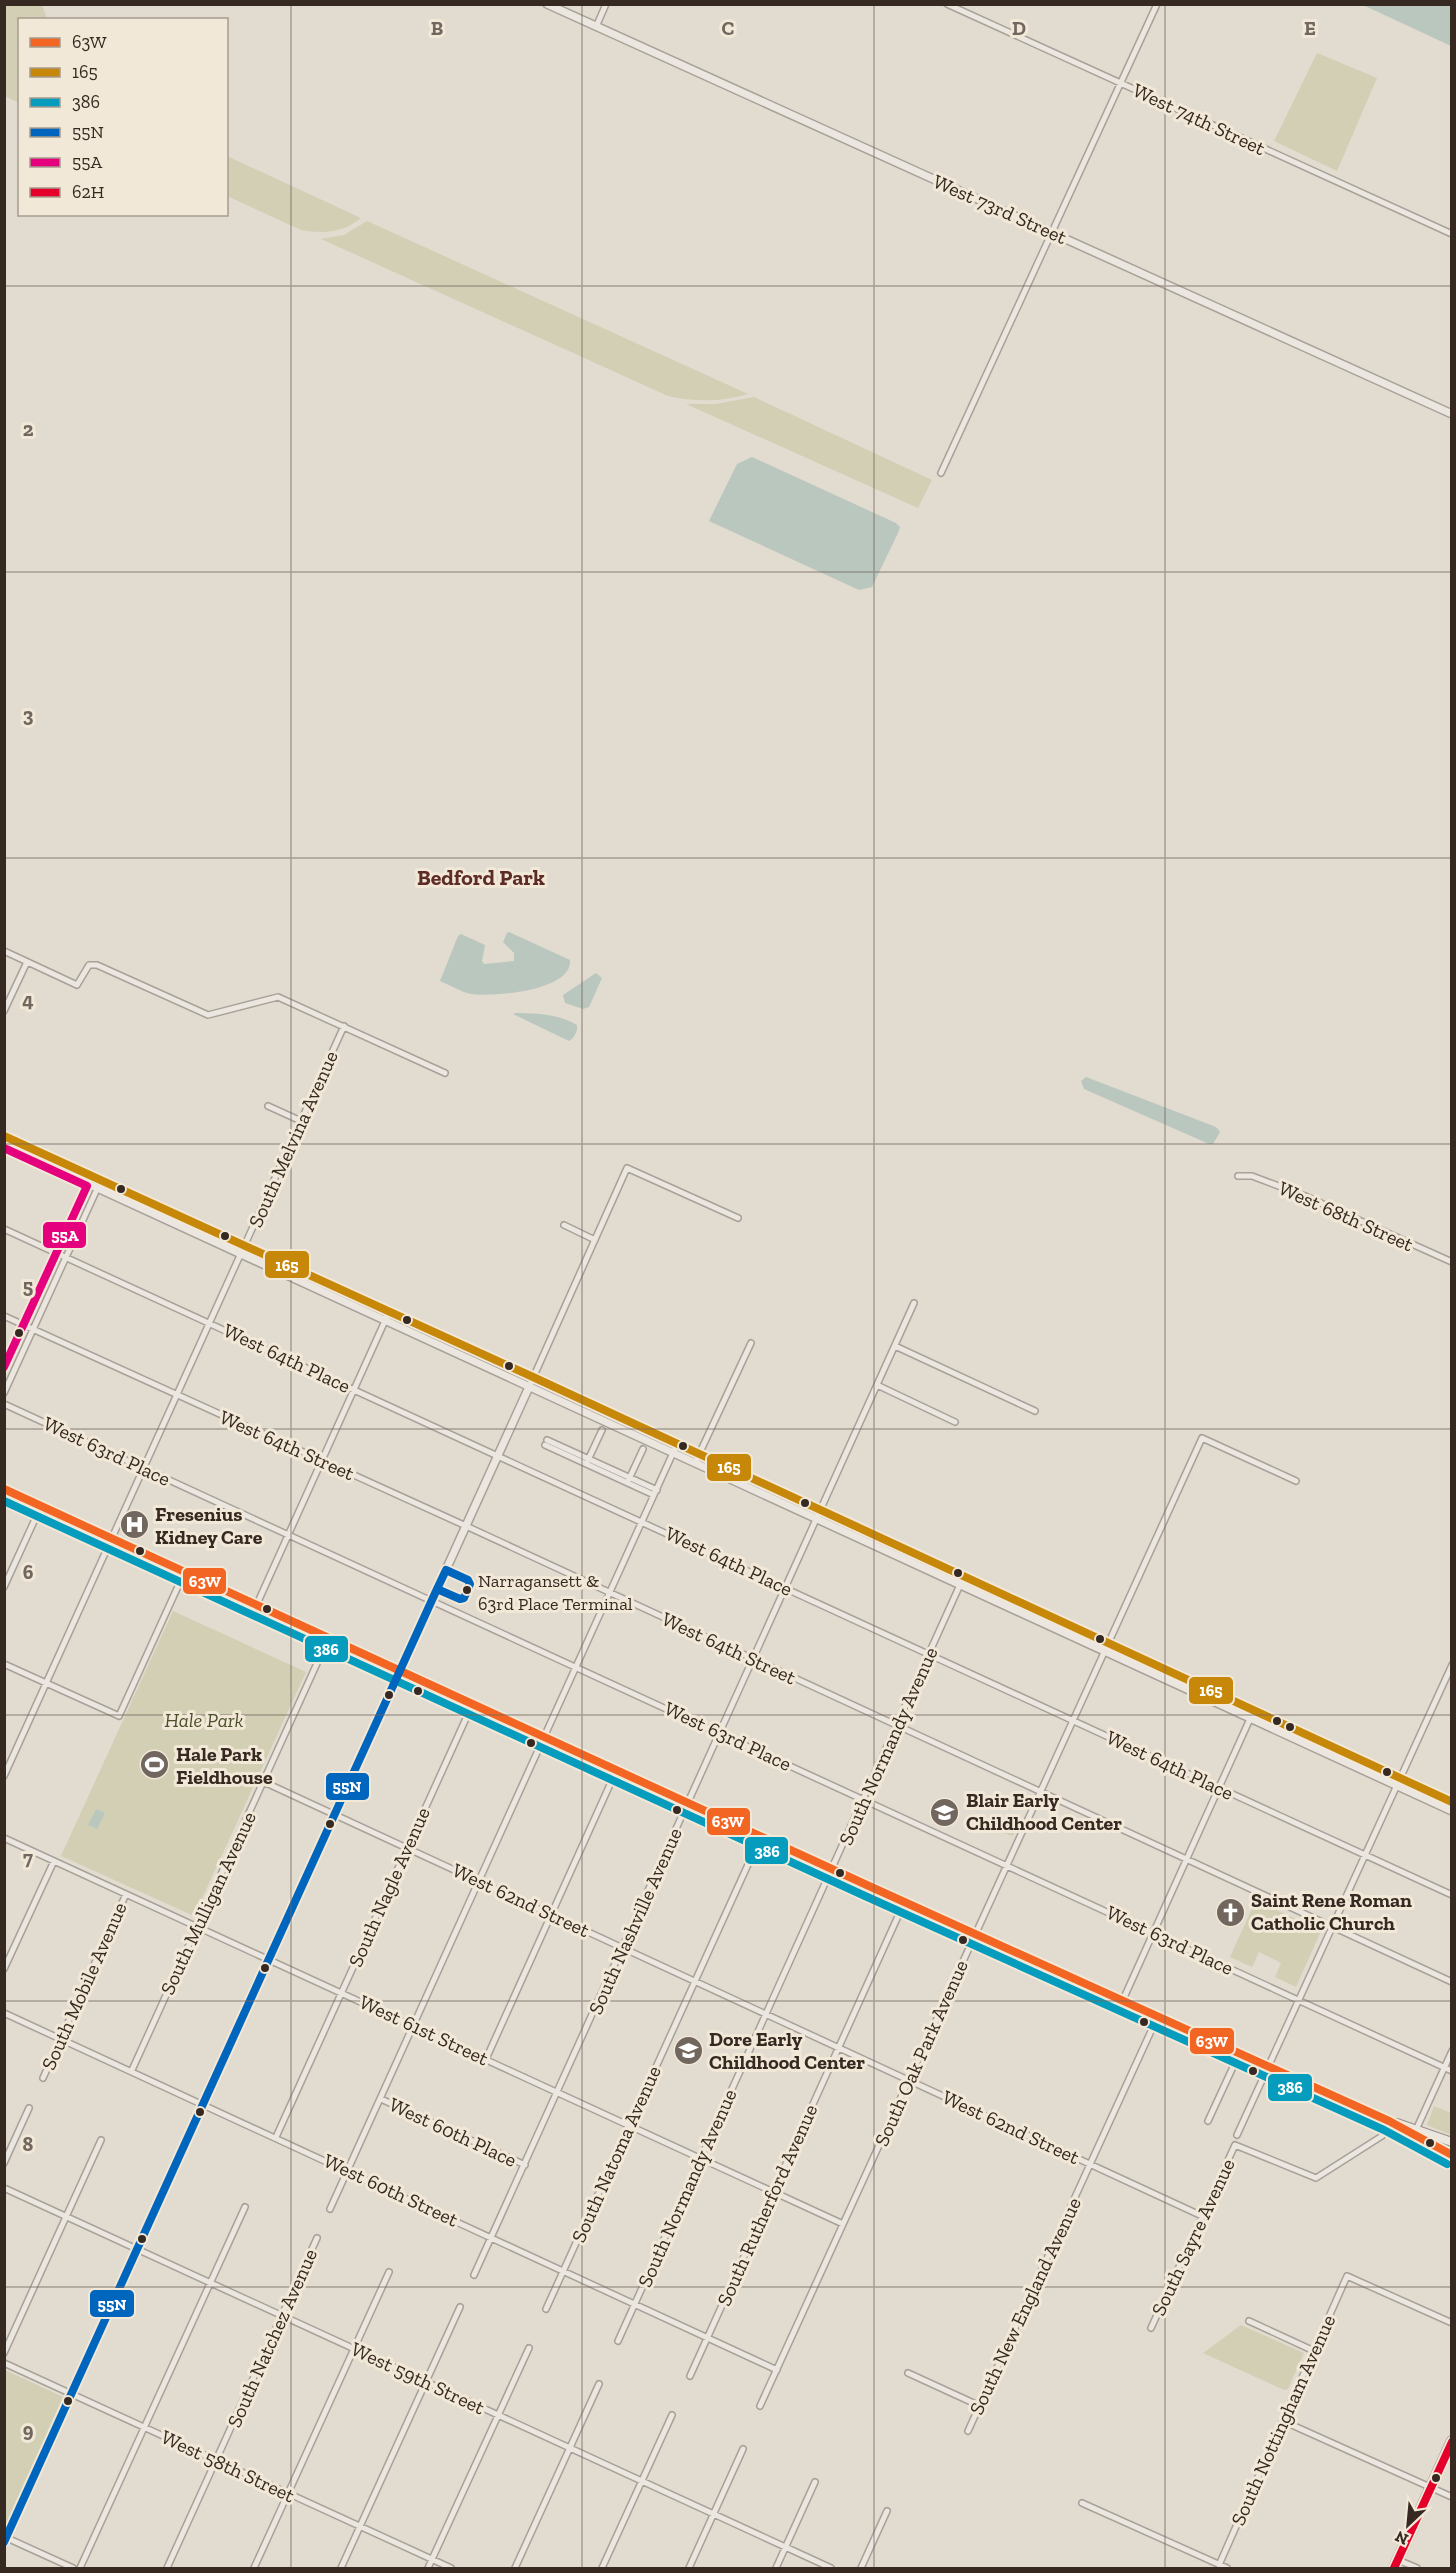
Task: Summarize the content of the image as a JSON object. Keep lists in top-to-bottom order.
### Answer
{
  "streets": {
    "street": [
      "West 74th Street",
      "West 73rd Street",
      "South Melvina Avenue",
      "West 68th Street",
      "West 64th Place",
      "West 64th Street",
      "West 63rd Place",
      "South Normandy Avenue",
      "South Nagle Avenue",
      "West 62nd Street",
      "South Mulligan Avenue",
      "South Nashville Avenue",
      "South Mobile Avenue",
      "West 61st Street",
      "South Oak Park Avenue",
      "West 60th Place",
      "South Natoma Avenue",
      "West 60th Street",
      "South Rutherford Avenue",
      "South Sayre Avenue",
      "South New England Avenue",
      "South Natchez Avenue",
      "West 59th Street",
      "South Nottingham Avenue",
      "West 58th Street"
    ]
  },
  "crossings": [
    ["South Melvina Avenue", "West 64th Place"],
    ["South Melvina Avenue", "West 64th Street"],
    ["South Melvina Avenue", "West 63rd Place"],
    ["West 64th Place", "South Normandy Avenue"],
    ["West 64th Place", "South Nashville Avenue"],
    ["West 64th Place", "South Oak Park Avenue"],
    ["West 64th Place", "South Sayre Avenue"],
    ["West 64th Street", "South Normandy Avenue"],
    ["West 64th Street", "South Nashville Avenue"],
    ["West 64th Street", "South Oak Park Avenue"],
    ["West 64th Street", "South Sayre Avenue"],
    ["West 63rd Place", "South Normandy Avenue"],
    ["West 63rd Place", "South Nashville Avenue"],
    ["West 63rd Place", "South Oak Park Avenue"],
    ["West 63rd Place", "South Sayre Avenue"],
    ["South Normandy Avenue", "West 62nd Street"],
    ["South Normandy Avenue", "West 61st Street"],
    ["South Normandy Avenue", "West 60th Street"],
    ["South Nagle Avenue", "West 62nd Street"],
    ["South Nagle Avenue", "West 61st Street"],
    ["South Nagle Avenue", "West 60th Street"],
    ["West 62nd Street", "South Mulligan Avenue"],
    ["West 62nd Street", "South Nashville Avenue"],
    ["West 62nd Street", "South Oak Park Avenue"],
    ["West 62nd Street", "South Natoma Avenue"],
    ["West 62nd Street", "South Rutherford Avenue"],
    ["West 62nd Street", "South Sayre Avenue"],
    ["West 62nd Street", "South New England Avenue"],
    ["South Mulligan Avenue", "West 61st Street"],
    ["South Mulligan Avenue", "West 60th Street"],
    ["South Nashville Avenue", "West 61st Street"],
    ["South Nashville Avenue", "West 60th Place"],
    ["South Nashville Avenue", "West 60th Street"],
    ["South Mobile Avenue", "West 61st Street"],
    ["South Mobile Avenue", "West 60th Street"],
    ["West 61st Street", "South Oak Park Avenue"],
    ["West 61st Street", "South Natoma Avenue"],
    ["West 61st Street", "South Rutherford Avenue"],
    ["South Oak Park Avenue", "West 60th Street"],
    ["South Natoma Avenue", "West 60th Street"],
    ["West 60th Street", "South Rutherford Avenue"],
    ["South Natchez Avenue", "West 59th Street"],
    ["South Natchez Avenue", "West 58th Street"]
  ],
  "districts": ["Bedford Park"],
  "parks": ["Hale Park"],
  "places": {
    "hospital": ["Fresenius Kidney Care"],
    "other": ["Narragansett & 63rd Place Terminal"],
    "sports": ["Hale Park Fieldhouse"],
    "school or university": ["Blair Early Childhood Center", "Dore Early Childhood Center"],
    "church": ["Saint Rene Roman Catholic Church"]
  },
  "lines": [
    "transit line 165",
    "transit line 55A",
    "transit line 63W",
    "transit line 386",
    "transit line 55N",
    "transit line 62H"
  ],
  "legend": [
    "63W",
    "165",
    "386",
    "55N",
    "55A",
    "62H"
  ],
  "north": "bottom left",
  "grid": {
    "columns": [
      "B",
      "C",
      "D",
      "E"
    ],
    "rows": [
      "2",
      "3",
      "4",
      "5",
      "6",
      "7",
      "8",
      "9"
    ]
  }
}
